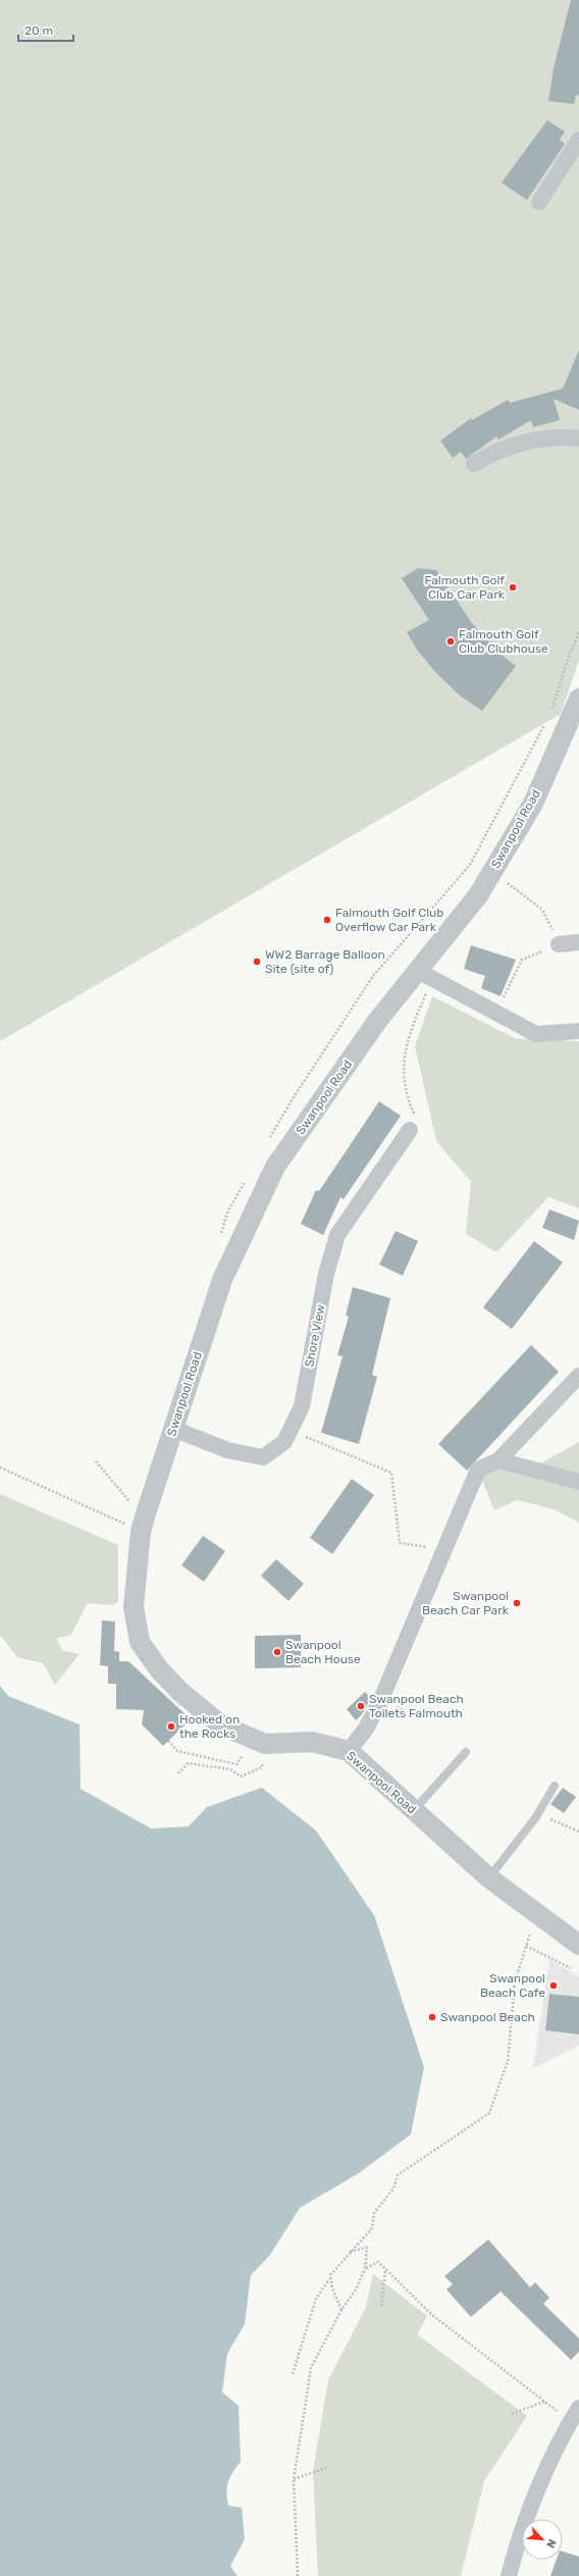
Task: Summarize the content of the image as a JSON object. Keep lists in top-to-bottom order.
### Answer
{
  "streets": {
    "street": ["Swanpool Road", "Shore View"]
  },
  "crossings": [
    ["Swanpool Road", "Shore View"]
  ],
  "places": [
    "Falmouth Golf Club Car Park",
    "Falmouth Golf Club Clubhouse",
    "Falmouth Golf Club Overflow Car Park",
    "WW2 Barrage Balloon Site (site of)",
    "Swanpool Beach Car Park",
    "Swanpool Beach House",
    "Swanpool Beach Toilets Falmouth",
    "Hooked on the Rocks",
    "Swanpool Beach Cafe",
    "Swanpool Beach"
  ],
  "scale_bar": "20 m",
  "north": "bottom right"
}
